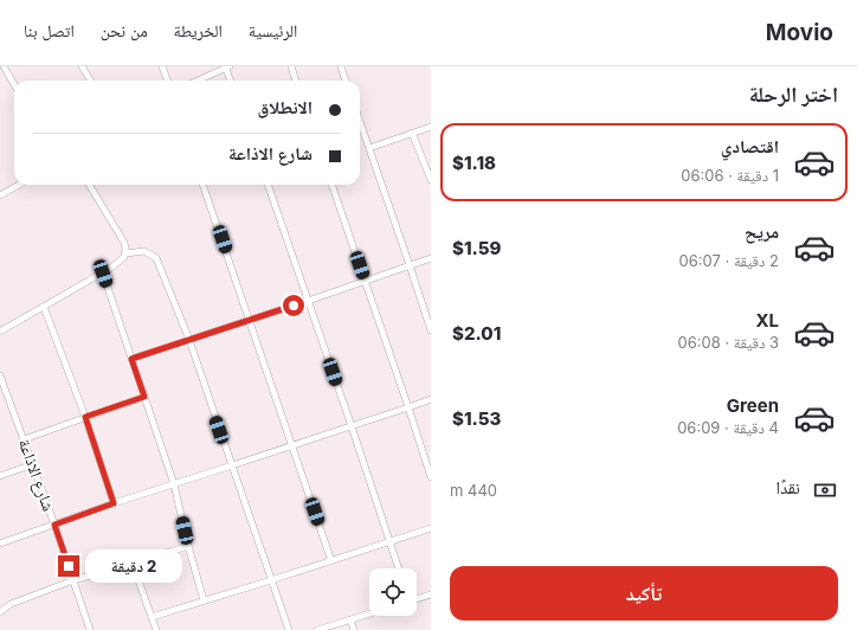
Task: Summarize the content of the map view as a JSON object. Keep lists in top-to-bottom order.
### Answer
{
  "streets": {
    "street": ["شارع الاذاعة"]
  },
  "page": {
    "header": "Movio",
    "nav": [
      "الرئيسية",
      "الخريطة",
      "من نحن",
      "اتصل بنا"
    ],
    "heading": "اختر الرحلة",
    "banner": ["الانطلاق", "شارع الاذاعة"],
    "list": [
      {
        "name": "اقتصادي",
        "note": "1 دقيقة · 06:06",
        "value": "$1.18"
      },
      {
        "name": "مريح",
        "note": "2 دقيقة · 06:07",
        "value": "$1.59"
      },
      {
        "name": "XL",
        "note": "3 دقيقة · 06:08",
        "value": "$2.01"
      },
      {
        "name": "Green",
        "note": "4 دقيقة · 06:09",
        "value": "$1.53"
      }
    ],
    "pay": ["نقدًا", "440 m"],
    "bubble": "2 دقيقة",
    "buttons": "تأكيد"
  }
}
